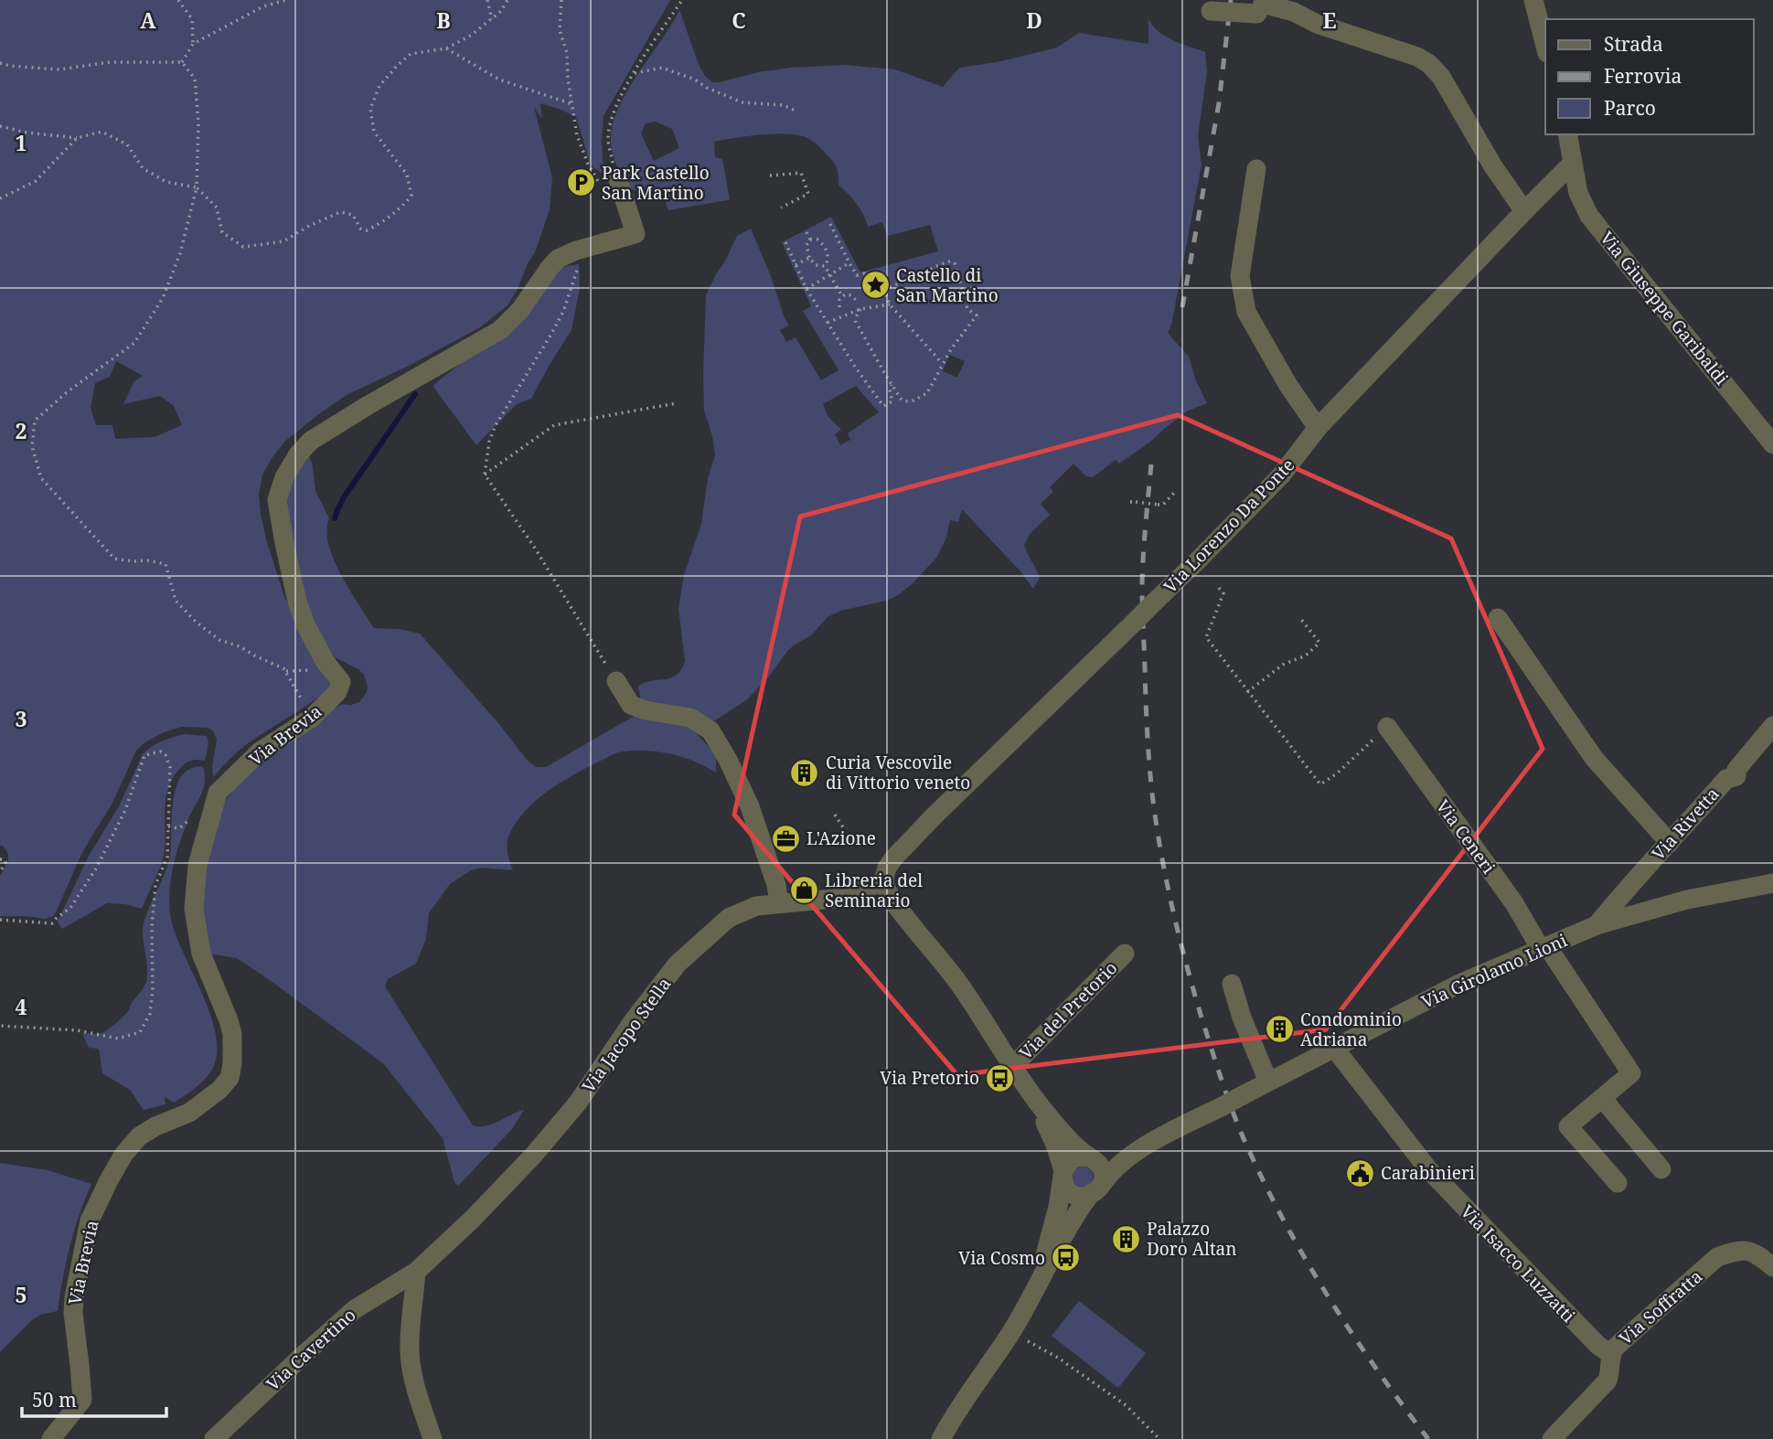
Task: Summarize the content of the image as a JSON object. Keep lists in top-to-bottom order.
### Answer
{
  "streets": {
    "street": [
      "Via Giuseppe Garibaldi",
      "Via Lorenzo Da Ponte",
      "Via Brevia",
      "Via Rivetta",
      "Via Ceneri",
      "Via Girolamo Lioni",
      "Via del Pretorio",
      "Via Jacopo Stella",
      "Via Isacco Luzzatti",
      "Via Soffratta",
      "Via Cavertino"
    ]
  },
  "crossings": [
    ["Via Giuseppe Garibaldi", "Via Lorenzo Da Ponte"],
    ["Via Lorenzo Da Ponte", "Via del Pretorio"],
    ["Via Lorenzo Da Ponte", "Via Jacopo Stella"],
    ["Via Rivetta", "Via Girolamo Lioni"],
    ["Via Ceneri", "Via Girolamo Lioni"],
    ["Via Girolamo Lioni", "Via del Pretorio"],
    ["Via Girolamo Lioni", "Via Isacco Luzzatti"],
    ["Via del Pretorio", "Via Jacopo Stella"],
    ["Via Jacopo Stella", "Via Cavertino"],
    ["Via Isacco Luzzatti", "Via Soffratta"]
  ],
  "places": {
    "parking": ["Park Castello San Martino"],
    "place": ["Castello di San Martino"],
    "building": ["Curia Vescovile di Vittorio veneto", "Condominio Adriana", "Palazzo Doro Altan"],
    "office": ["L'Azione"],
    "shop": ["Libreria del Seminario"],
    "bus stop": ["Via Pretorio", "Via Cosmo"],
    "public building": ["Carabinieri"]
  },
  "legend": ["Strada", "Ferrovia", "Parco"],
  "scale_bar": "50 m",
  "grid": {
    "columns": [
      "A",
      "B",
      "C",
      "D",
      "E"
    ],
    "rows": [
      "1",
      "2",
      "3",
      "4",
      "5"
    ]
  }
}
